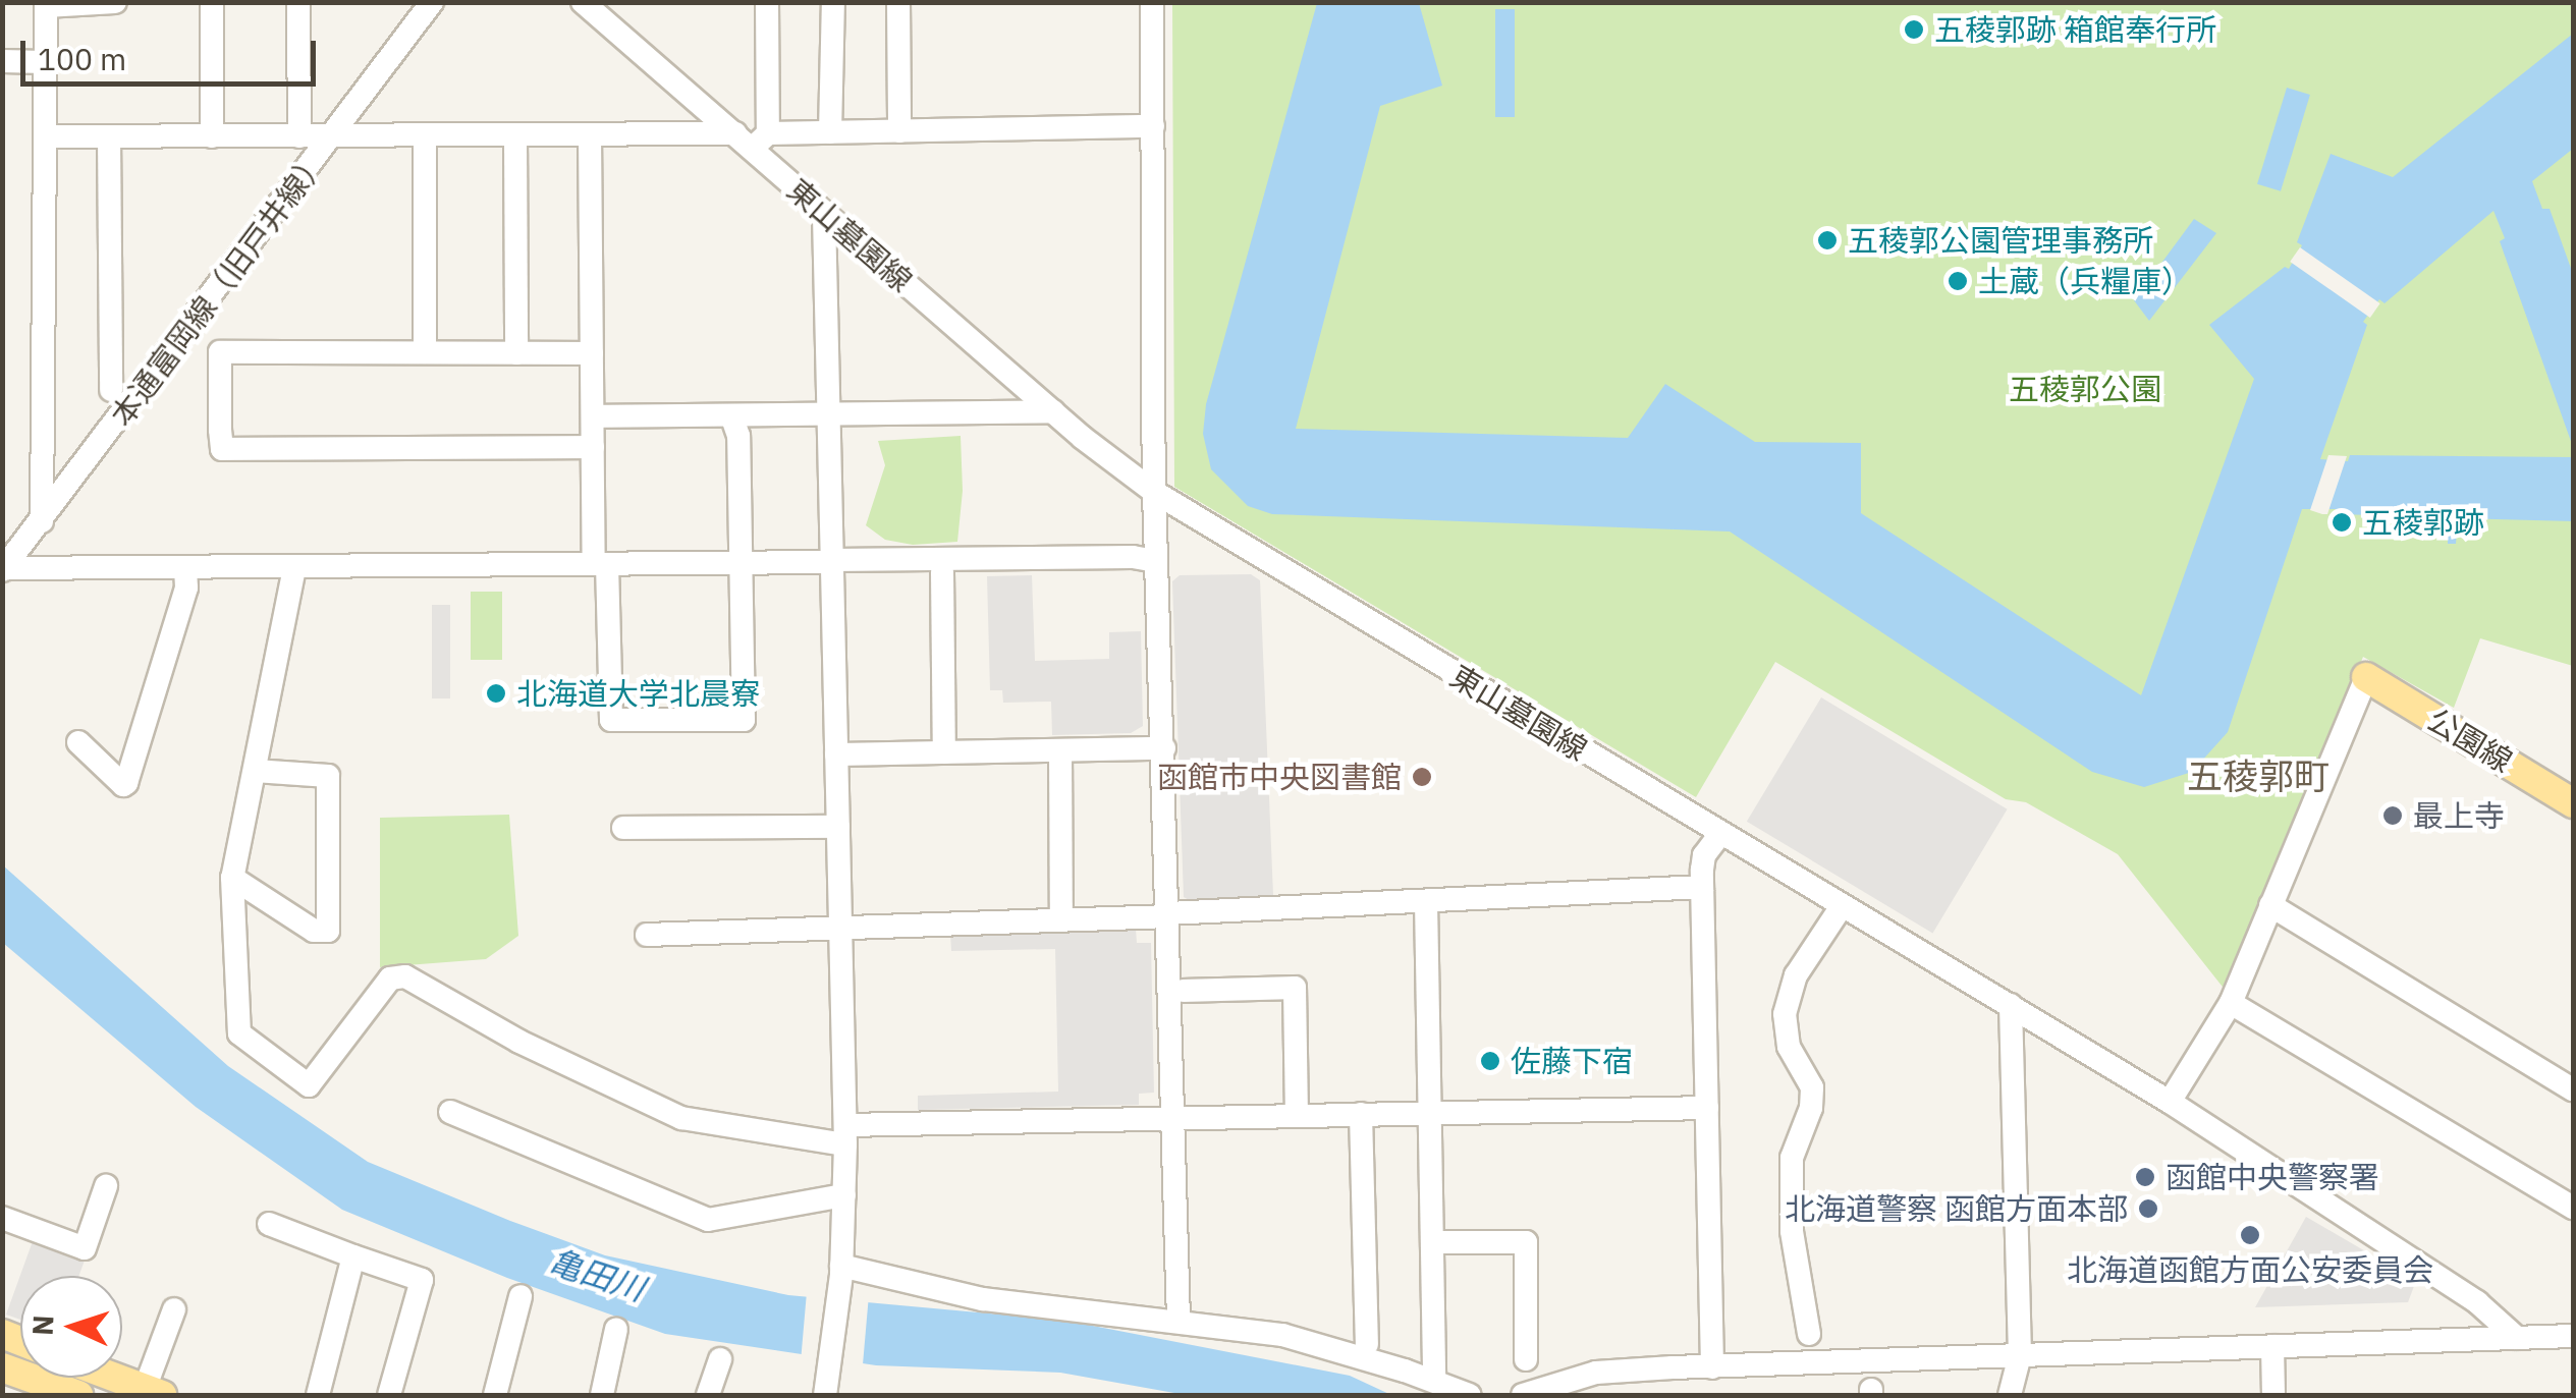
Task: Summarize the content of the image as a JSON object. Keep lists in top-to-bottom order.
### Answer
{
  "streets": {
    "main road": ["公園線"],
    "street": ["東山墓園線", "本通富岡線（旧戸井線）"]
  },
  "districts": ["五稜郭町"],
  "water": ["亀田川"],
  "parks": ["五稜郭公園"],
  "places": [
    "五稜郭跡 箱館奉行所",
    "五稜郭公園管理事務所",
    "土蔵（兵糧庫）",
    "五稜郭跡",
    "北海道大学北晨寮",
    "函館市中央図書館",
    "最上寺",
    "佐藤下宿",
    "函館中央警察署",
    "北海道警察 函館方面本部",
    "北海道函館方面公安委員会"
  ],
  "scale_bar": "100 m",
  "north": "left"
}
